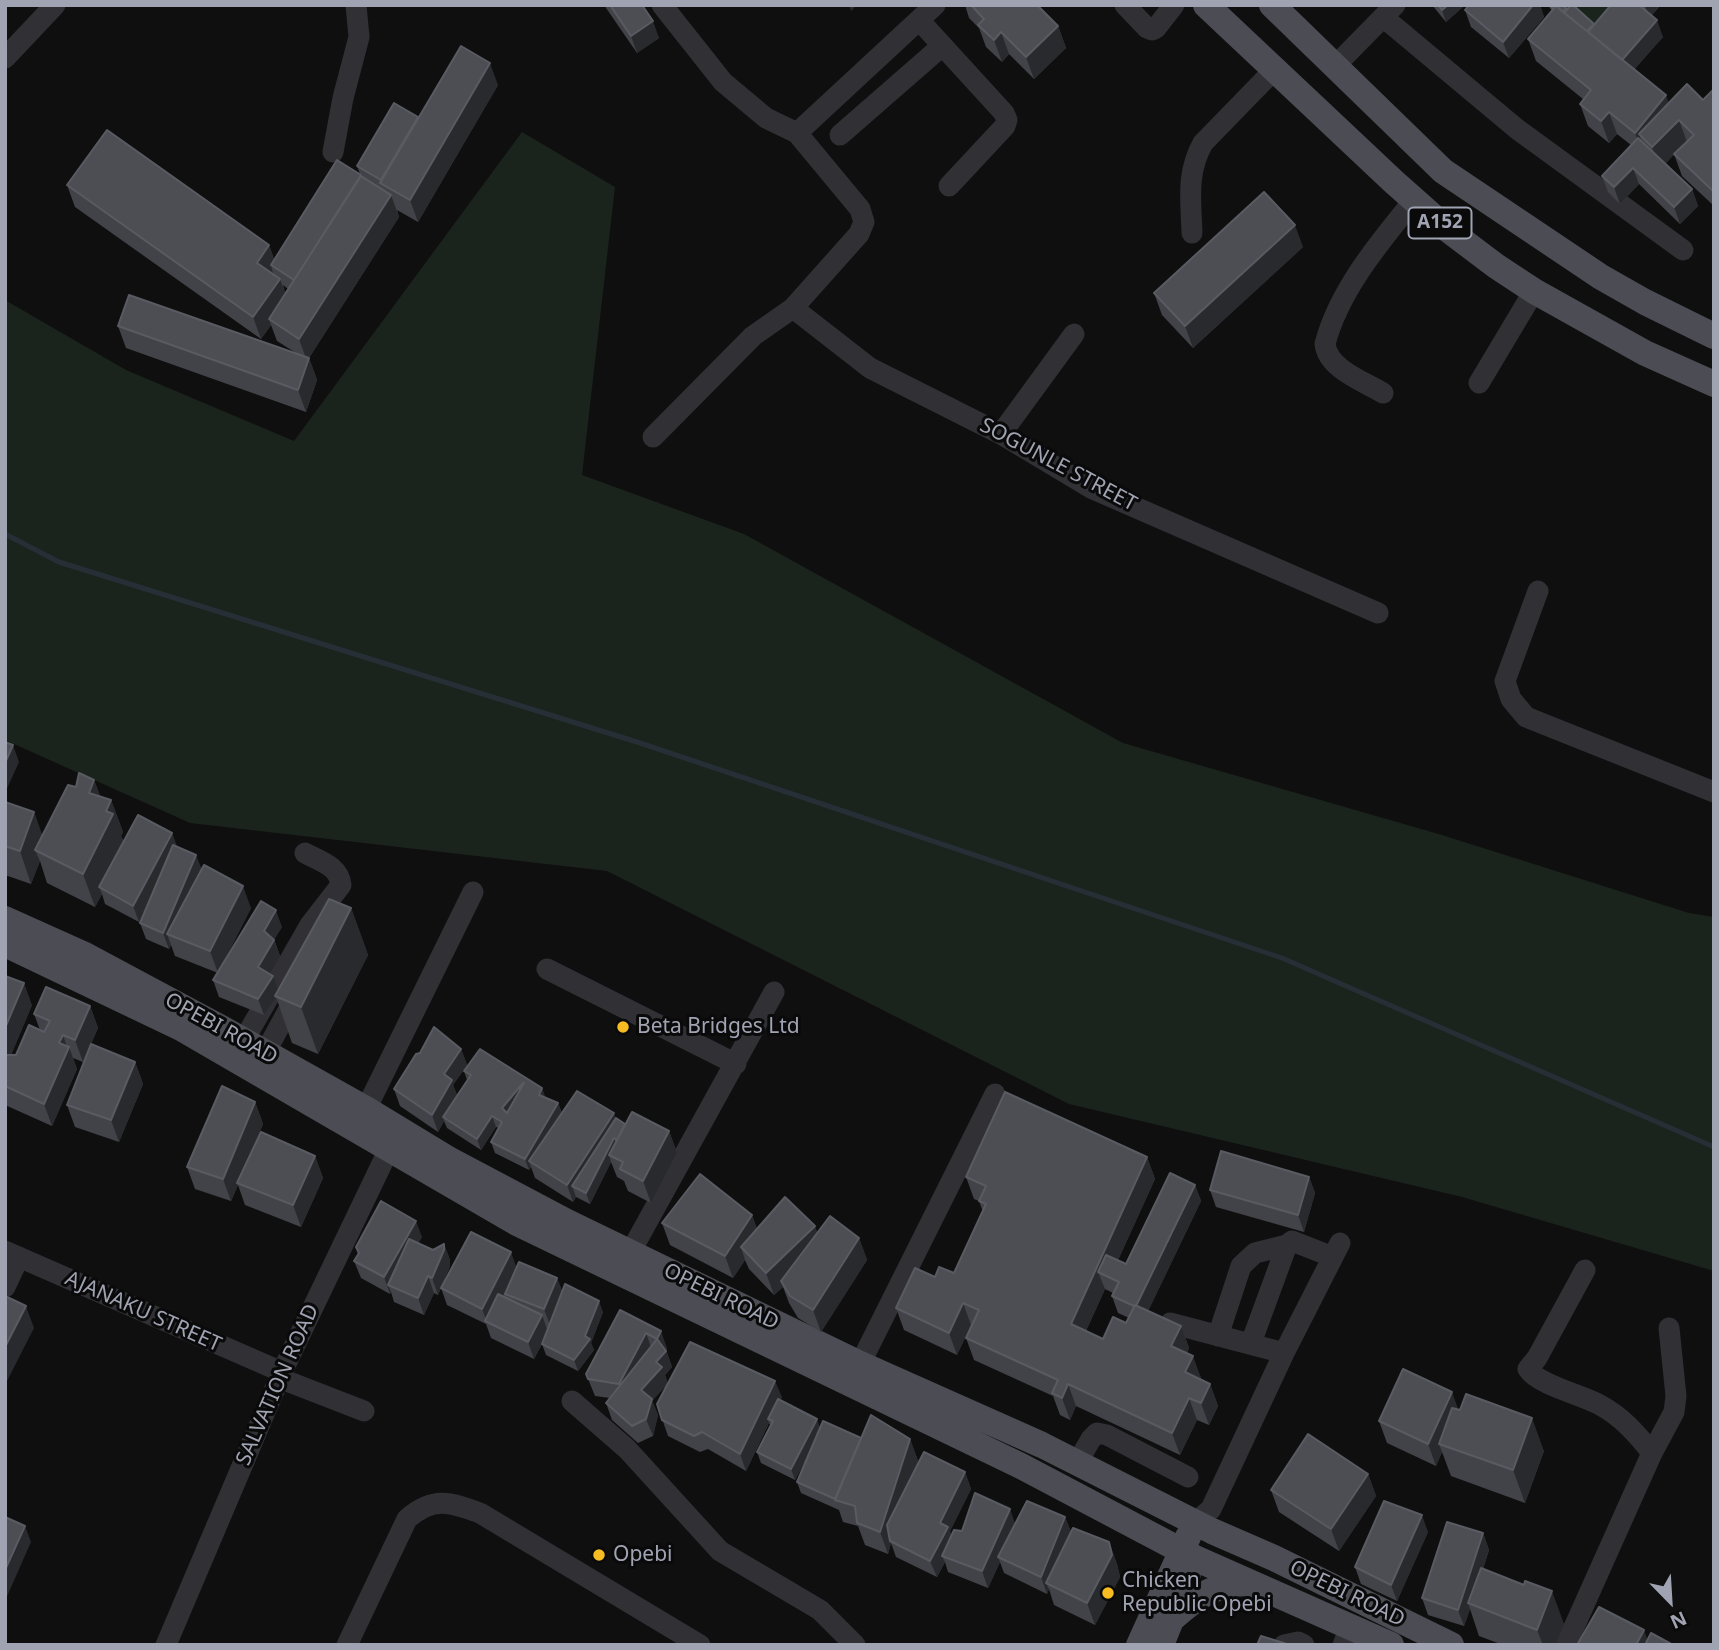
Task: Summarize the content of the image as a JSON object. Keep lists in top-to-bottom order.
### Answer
{
  "streets": {
    "main road": ["A152", "OPEBI ROAD"],
    "street": ["SOGUNLE STREET", "AJANAKU STREET", "SALVATION ROAD"]
  },
  "crossings": [
    ["OPEBI ROAD", "SALVATION ROAD"],
    ["AJANAKU STREET", "SALVATION ROAD"]
  ],
  "places": ["Beta Bridges Ltd", "Opebi", "Chicken Republic Opebi"],
  "north": "bottom right"
}
